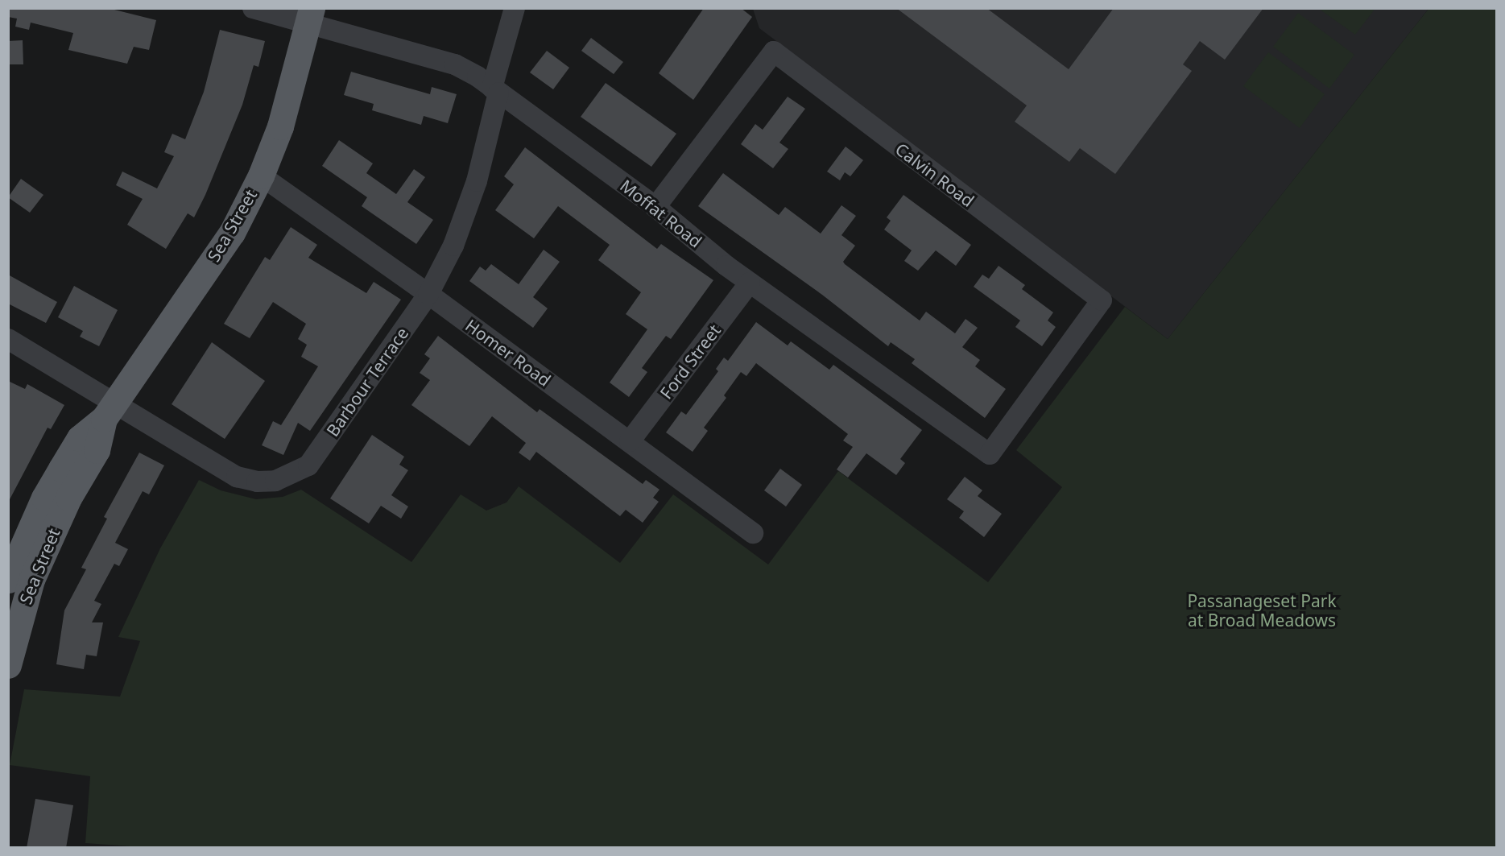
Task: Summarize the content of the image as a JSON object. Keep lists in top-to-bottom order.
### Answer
{
  "streets": {
    "main road": ["Sea Street"],
    "street": [
      "Calvin Road",
      "Moffat Road",
      "Homer Road",
      "Ford Street",
      "Barbour Terrace"
    ]
  },
  "crossings": [
    ["Calvin Road", "Moffat Road"],
    ["Moffat Road", "Sea Street"],
    ["Moffat Road", "Ford Street"],
    ["Moffat Road", "Barbour Terrace"],
    ["Sea Street", "Homer Road"],
    ["Sea Street", "Barbour Terrace"],
    ["Homer Road", "Ford Street"],
    ["Homer Road", "Barbour Terrace"]
  ],
  "parks": ["Passanageset Park at Broad Meadows"]
}
